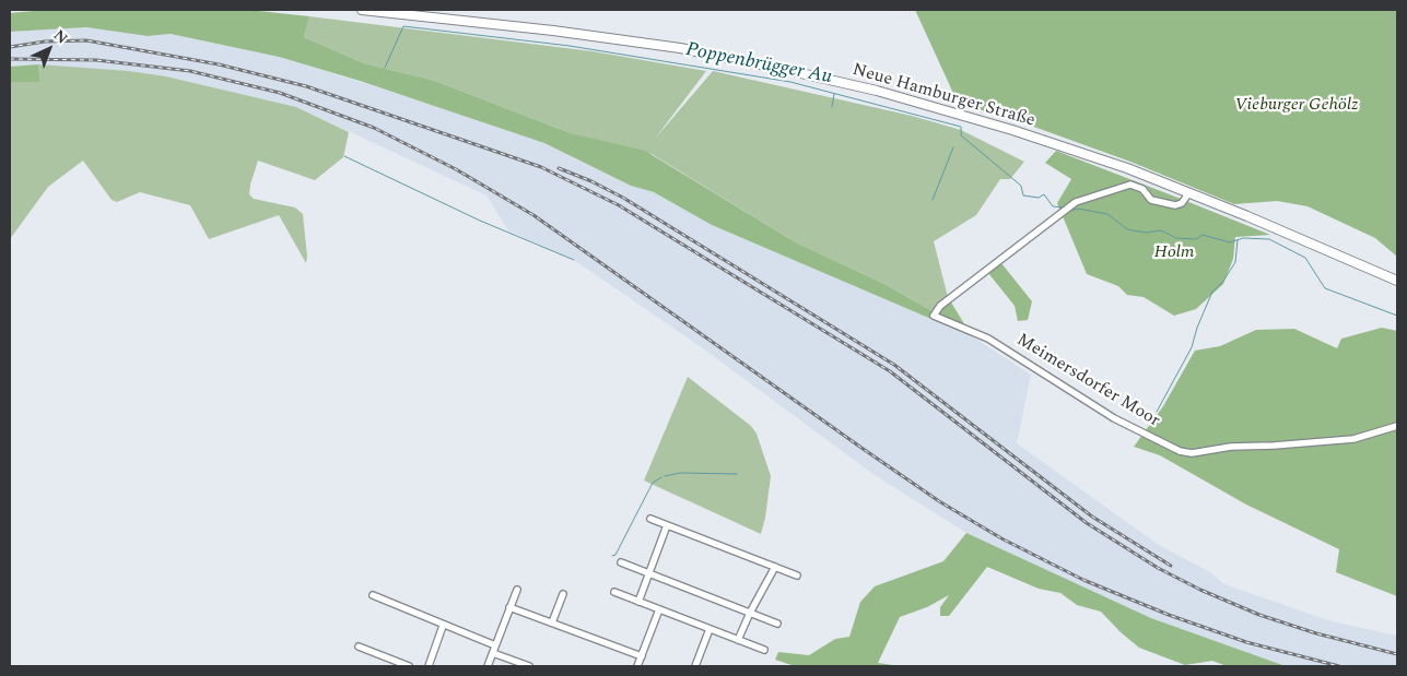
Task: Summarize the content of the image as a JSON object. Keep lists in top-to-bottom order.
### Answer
{
  "streets": {
    "main road": ["Neue Hamburger Straße"],
    "street": ["Meimersdorfer Moor"]
  },
  "crossings": [
    ["Neue Hamburger Straße", "Meimersdorfer Moor"]
  ],
  "water": ["Poppenbrügger Au"],
  "parks": ["Vieburger Gehölz", "Holm"],
  "north": "top right"
}
